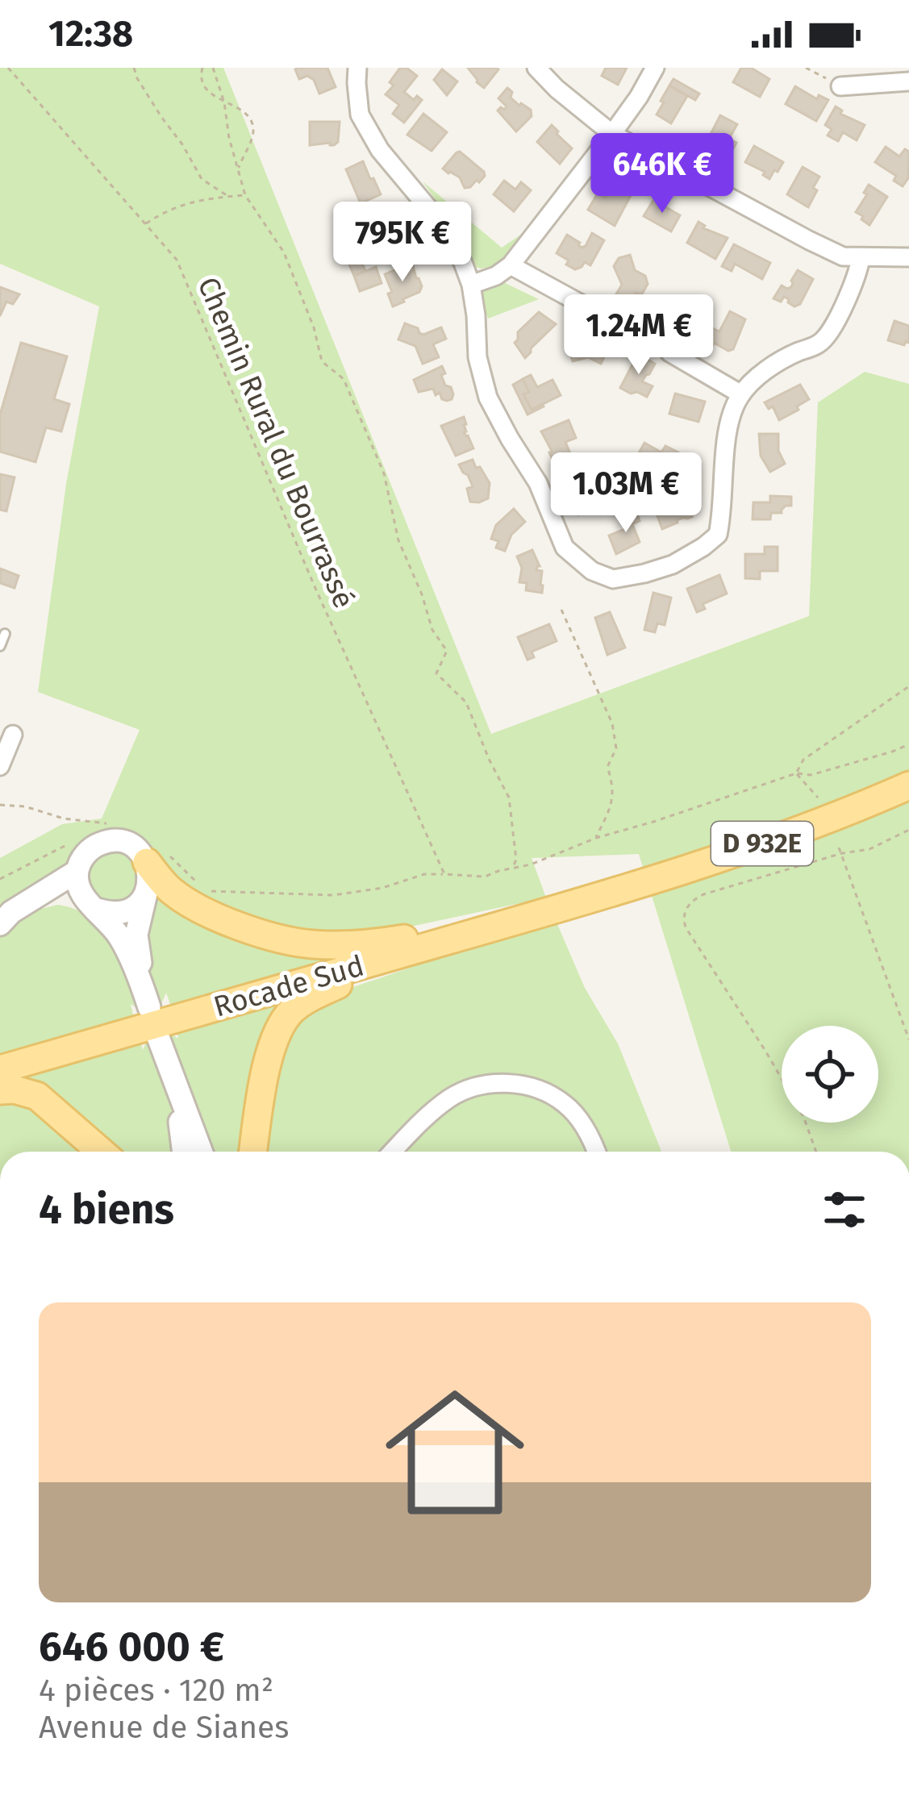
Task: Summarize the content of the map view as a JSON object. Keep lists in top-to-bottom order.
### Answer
{
  "streets": {
    "main road": ["D 932E", "Rocade Sud"],
    "path": ["Chemin Rural du Bourrassé"]
  },
  "page": {
    "status": "12:38",
    "price": [
      "646K €",
      "795K €",
      "1.24M €",
      "1.03M €"
    ],
    "heading": "4 biens",
    "list": [
      {
        "name": "646 000 €",
        "note": "4 pièces · 120 m² · Avenue de Sianes"
      }
    ]
  }
}
